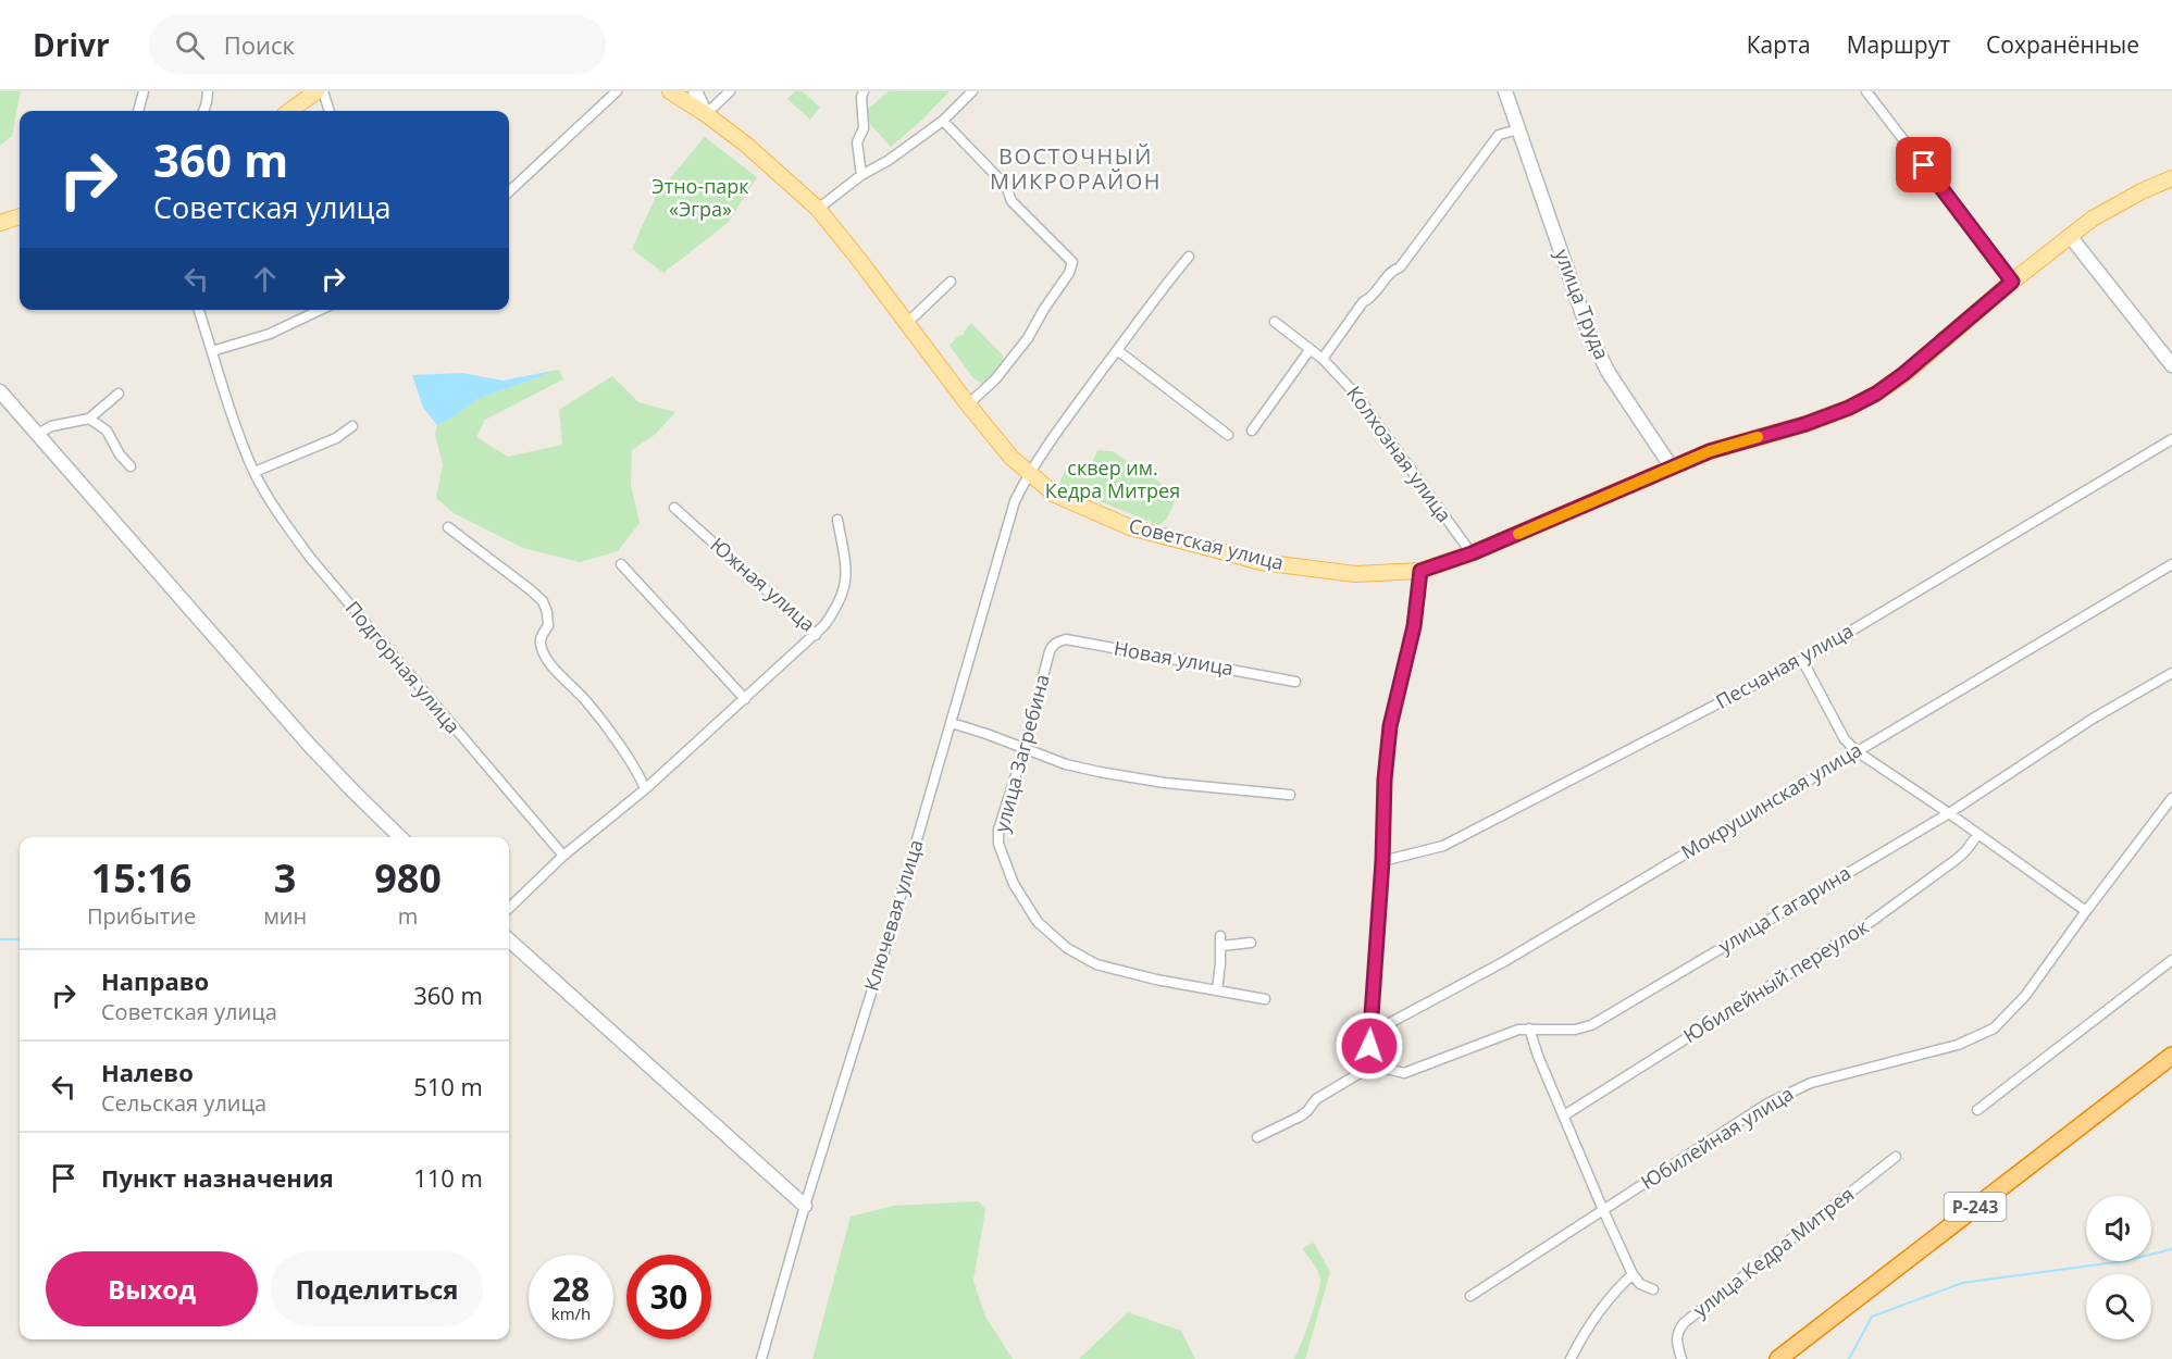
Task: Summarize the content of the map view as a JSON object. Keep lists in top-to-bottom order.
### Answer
{
  "streets": {
    "highway": ["Р-243"],
    "main road": ["Советская улица"],
    "street": [
      "улица Труда",
      "Колхозная улица",
      "Южная улица",
      "Новая улица",
      "Песчаная улица",
      "Подгорная улица",
      "улица Загребина",
      "Мокрушинская улица",
      "улица Гагарина",
      "Ключевая улица",
      "Юбилейный переулок",
      "Юбилейная улица",
      "улица Кедра Митрея"
    ]
  },
  "crossings": [
    ["улица Труда", "Советская улица"],
    ["Колхозная улица", "Советская улица"],
    ["Советская улица", "Ключевая улица"],
    ["Новая улица", "улица Загребина"]
  ],
  "districts": ["ВОСТОЧНЫЙ МИКРОРАЙОН"],
  "parks": ["Этно-парк «Эгра»", "сквер им. Кедра Митрея"],
  "page": {
    "header": "Drivr",
    "search": "Поиск",
    "nav": ["Карта", "Маршрут", "Сохранённые"],
    "turn": ["360 m", "Советская улица"],
    "eta": [
      "15:16",
      "Прибытие",
      "3",
      "мин",
      "980",
      "m"
    ],
    "list": [
      {
        "name": "Направо",
        "note": "Советская улица",
        "value": "360 m"
      },
      {
        "name": "Налево",
        "note": "Сельская улица",
        "value": "510 m"
      },
      {
        "name": "Пункт назначения",
        "value": "110 m"
      }
    ],
    "buttons": ["Выход", "Поделиться"],
    "speed": "28 km/h",
    "limit": "30"
  }
}
